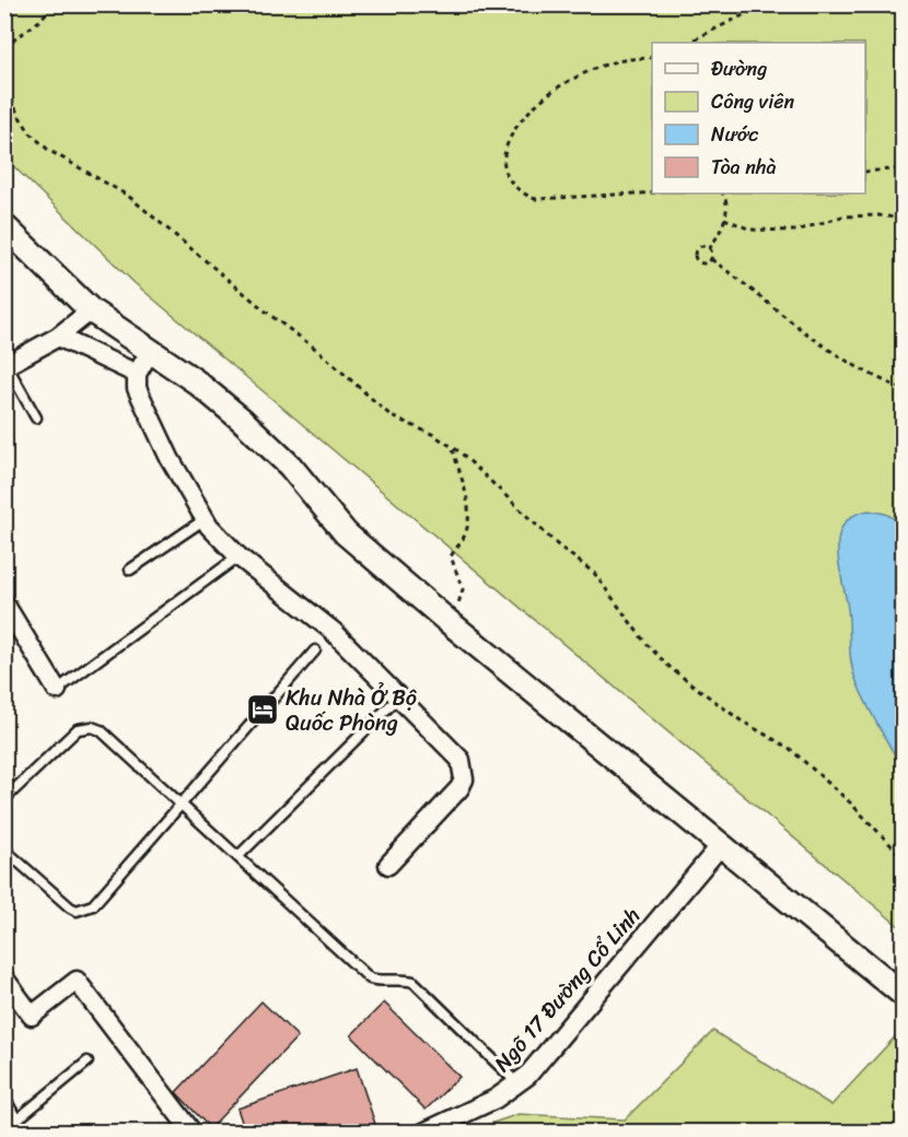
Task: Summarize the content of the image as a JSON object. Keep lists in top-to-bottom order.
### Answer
{
  "streets": {
    "street": ["Ngõ 17 Đường Cổ Linh"]
  },
  "places": {
    "hotel": ["Khu Nhà Ở Bộ Quốc Phòng"]
  },
  "legend": [
    "Đường",
    "Công viên",
    "Nước",
    "Tòa nhà"
  ]
}
